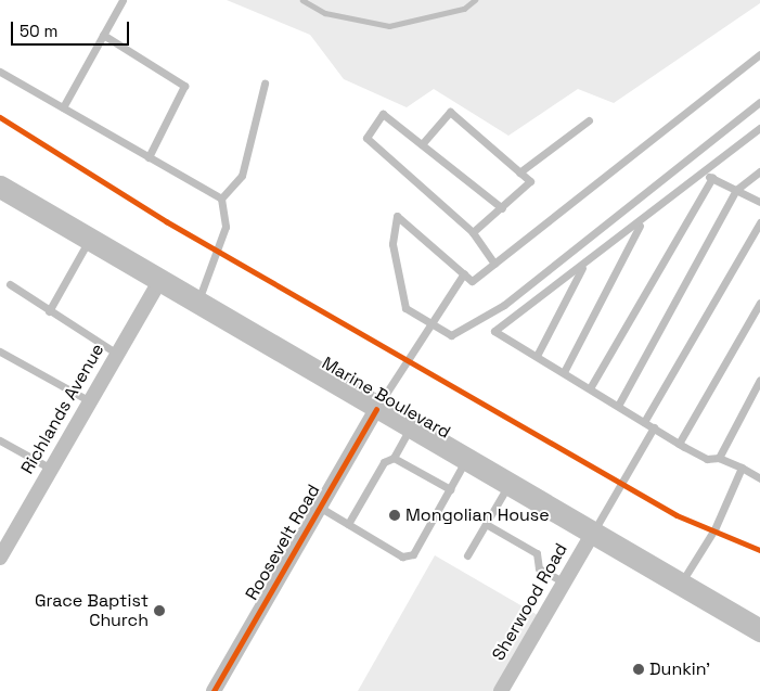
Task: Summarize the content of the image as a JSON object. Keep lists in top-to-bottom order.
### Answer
{
  "streets": {
    "main road": ["Marine Boulevard"],
    "street": ["Richlands Avenue", "Roosevelt Road", "Sherwood Road"]
  },
  "crossings": [
    ["Marine Boulevard", "Richlands Avenue"],
    ["Marine Boulevard", "Roosevelt Road"],
    ["Marine Boulevard", "Sherwood Road"]
  ],
  "places": ["Mongolian House", "Grace Baptist Church", "Dunkin'"],
  "scale_bar": "50 m"
}
